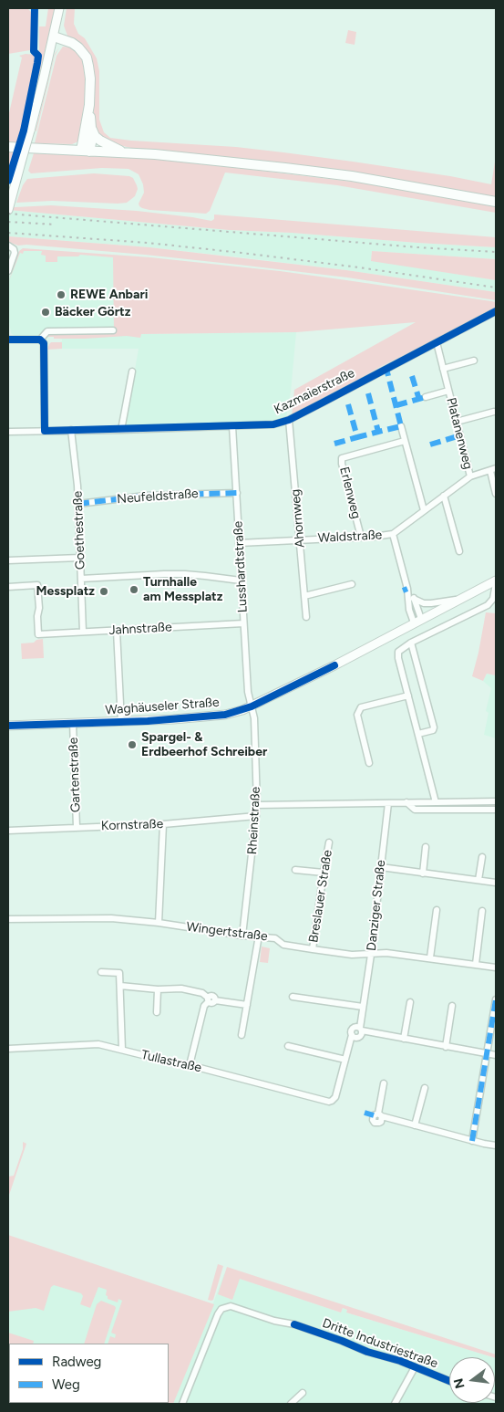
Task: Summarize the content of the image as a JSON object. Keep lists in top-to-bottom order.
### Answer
{
  "streets": {
    "street": [
      "Kazmaierstraße",
      "Platanenweg",
      "Erlenweg",
      "Neufeldstraße",
      "Ahornweg",
      "Goethestraße",
      "Waldstraße",
      "Lusshardtstraße",
      "Jahnstraße",
      "Waghäuseler Straße",
      "Gartenstraße",
      "Rheinstraße",
      "Kornstraße",
      "Breslauer Straße",
      "Danziger Straße",
      "Wingertstraße",
      "Tullastraße",
      "Dritte Industriestraße"
    ]
  },
  "crossings": [
    ["Kazmaierstraße", "Platanenweg"],
    ["Kazmaierstraße", "Ahornweg"],
    ["Kazmaierstraße", "Goethestraße"],
    ["Kazmaierstraße", "Lusshardtstraße"],
    ["Platanenweg", "Waldstraße"],
    ["Erlenweg", "Waldstraße"],
    ["Neufeldstraße", "Goethestraße"],
    ["Neufeldstraße", "Lusshardtstraße"],
    ["Ahornweg", "Waldstraße"],
    ["Goethestraße", "Jahnstraße"],
    ["Waldstraße", "Lusshardtstraße"],
    ["Lusshardtstraße", "Jahnstraße"],
    ["Lusshardtstraße", "Waghäuseler Straße"],
    ["Lusshardtstraße", "Rheinstraße"],
    ["Waghäuseler Straße", "Gartenstraße"],
    ["Waghäuseler Straße", "Rheinstraße"],
    ["Gartenstraße", "Kornstraße"],
    ["Rheinstraße", "Kornstraße"],
    ["Rheinstraße", "Wingertstraße"],
    ["Breslauer Straße", "Wingertstraße"],
    ["Danziger Straße", "Wingertstraße"]
  ],
  "places": [
    "REWE Anbari",
    "Bäcker Görtz",
    "Turnhalle am Messplatz",
    "Messplatz",
    "Spargel- & Erdbeerhof Schreiber"
  ],
  "legend": ["Radweg", "Weg"],
  "north": "left"
}
